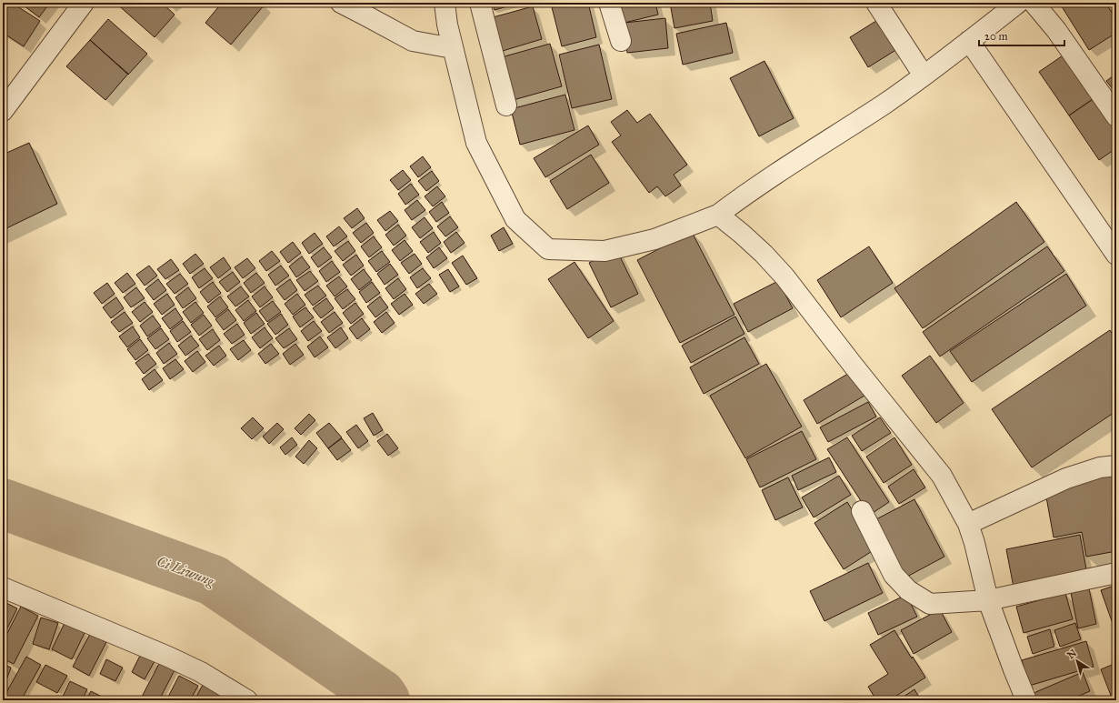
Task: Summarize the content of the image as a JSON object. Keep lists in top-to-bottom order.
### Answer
{
  "water": ["Ci Liwung"],
  "scale_bar": "20 m",
  "north": "top left"
}
